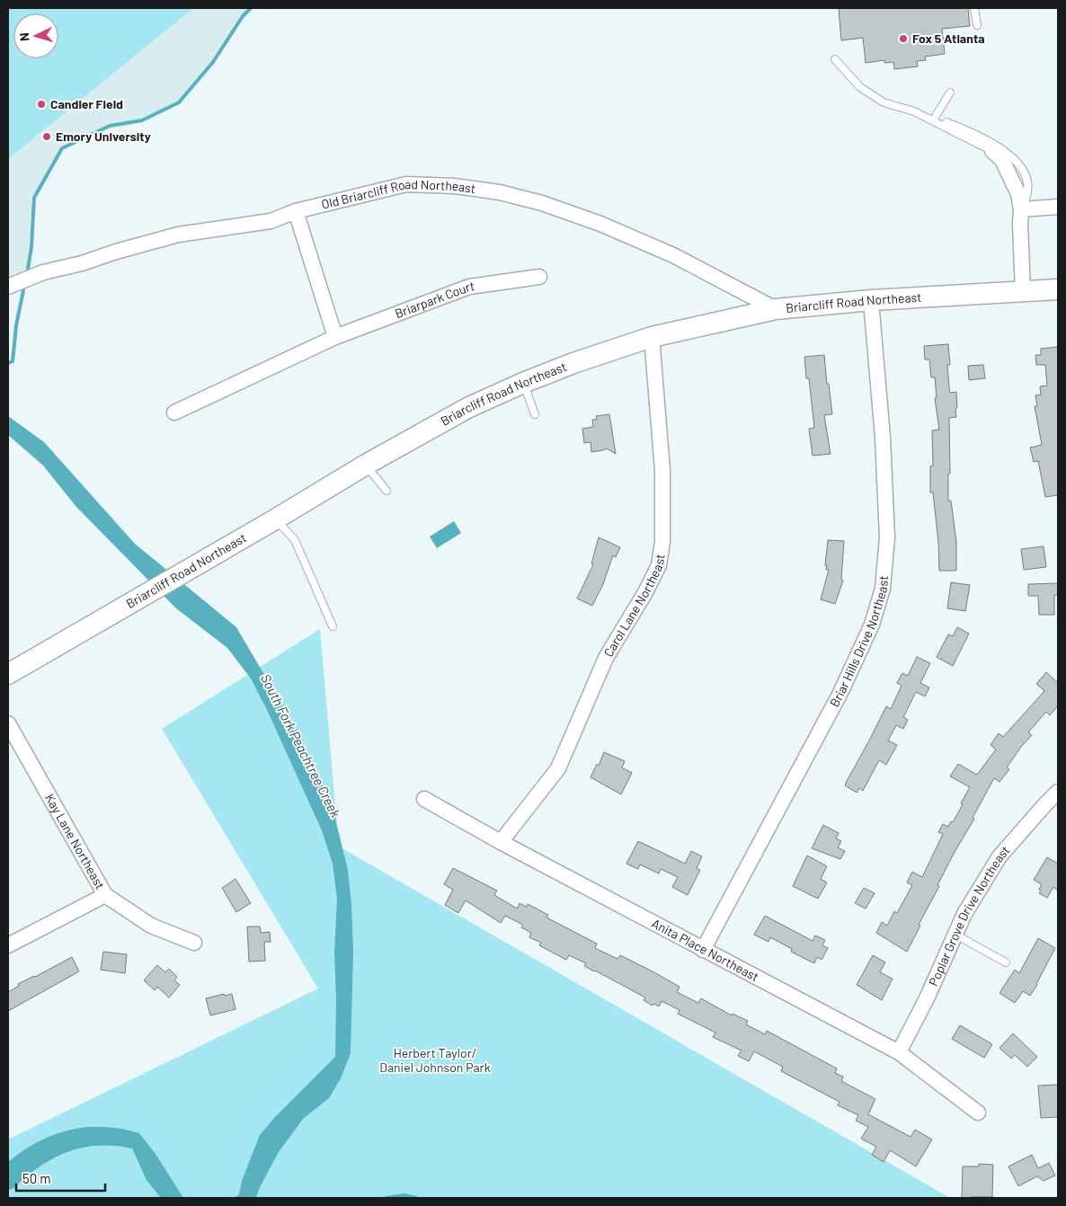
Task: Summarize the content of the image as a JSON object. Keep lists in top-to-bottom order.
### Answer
{
  "streets": {
    "main road": ["Briarcliff Road Northeast"],
    "street": [
      "Old Briarcliff Road Northeast",
      "Briarpark Court",
      "Carol Lane Northeast",
      "Briar Hills Drive Northeast",
      "Kay Lane Northeast",
      "Poplar Grove Drive Northeast",
      "Anita Place Northeast"
    ]
  },
  "crossings": [
    ["Old Briarcliff Road Northeast", "Briarcliff Road Northeast"],
    ["Briarcliff Road Northeast", "Carol Lane Northeast"],
    ["Briarcliff Road Northeast", "Briar Hills Drive Northeast"],
    ["Carol Lane Northeast", "Anita Place Northeast"],
    ["Briar Hills Drive Northeast", "Anita Place Northeast"],
    ["Poplar Grove Drive Northeast", "Anita Place Northeast"]
  ],
  "water": ["South Fork Peachtree Creek"],
  "parks": ["Herbert Taylor/ Daniel Johnson Park"],
  "places": ["Fox 5 Atlanta", "Candler Field", "Emory University"],
  "scale_bar": "50 m",
  "north": "left"
}
